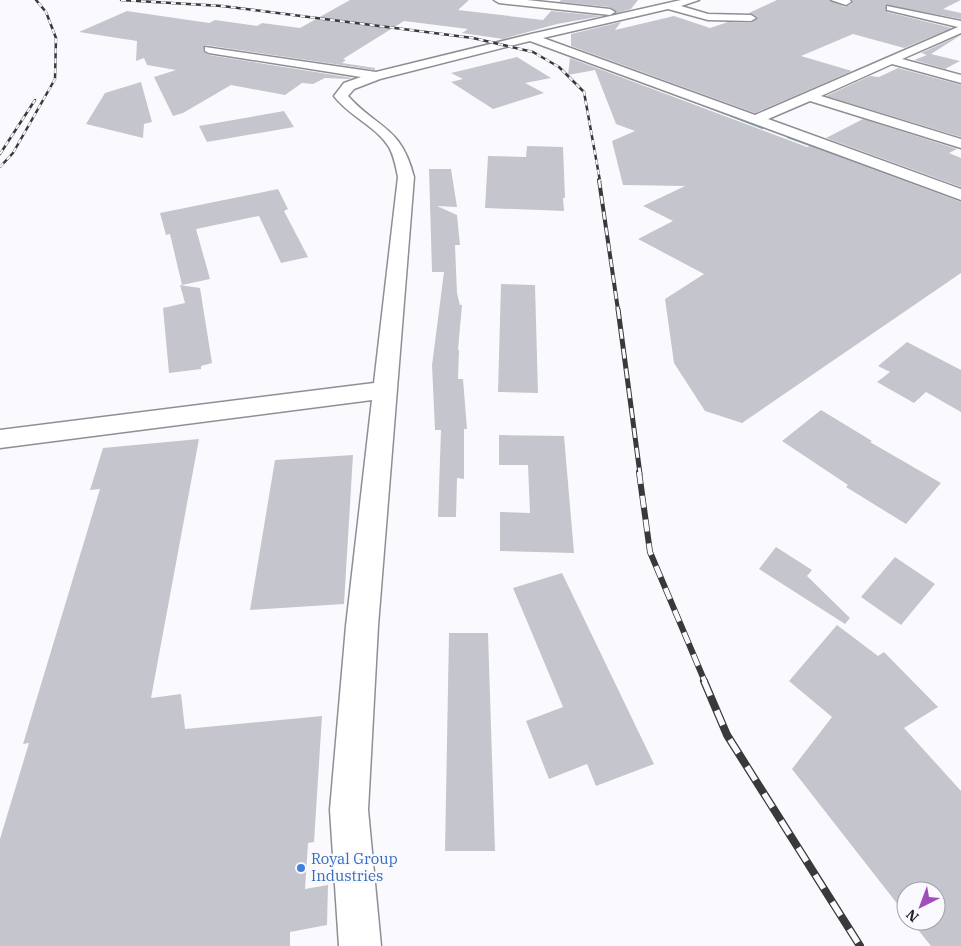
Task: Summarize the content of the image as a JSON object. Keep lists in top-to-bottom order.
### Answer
{
  "places": ["Royal Group Industries"],
  "north": "bottom left"
}
